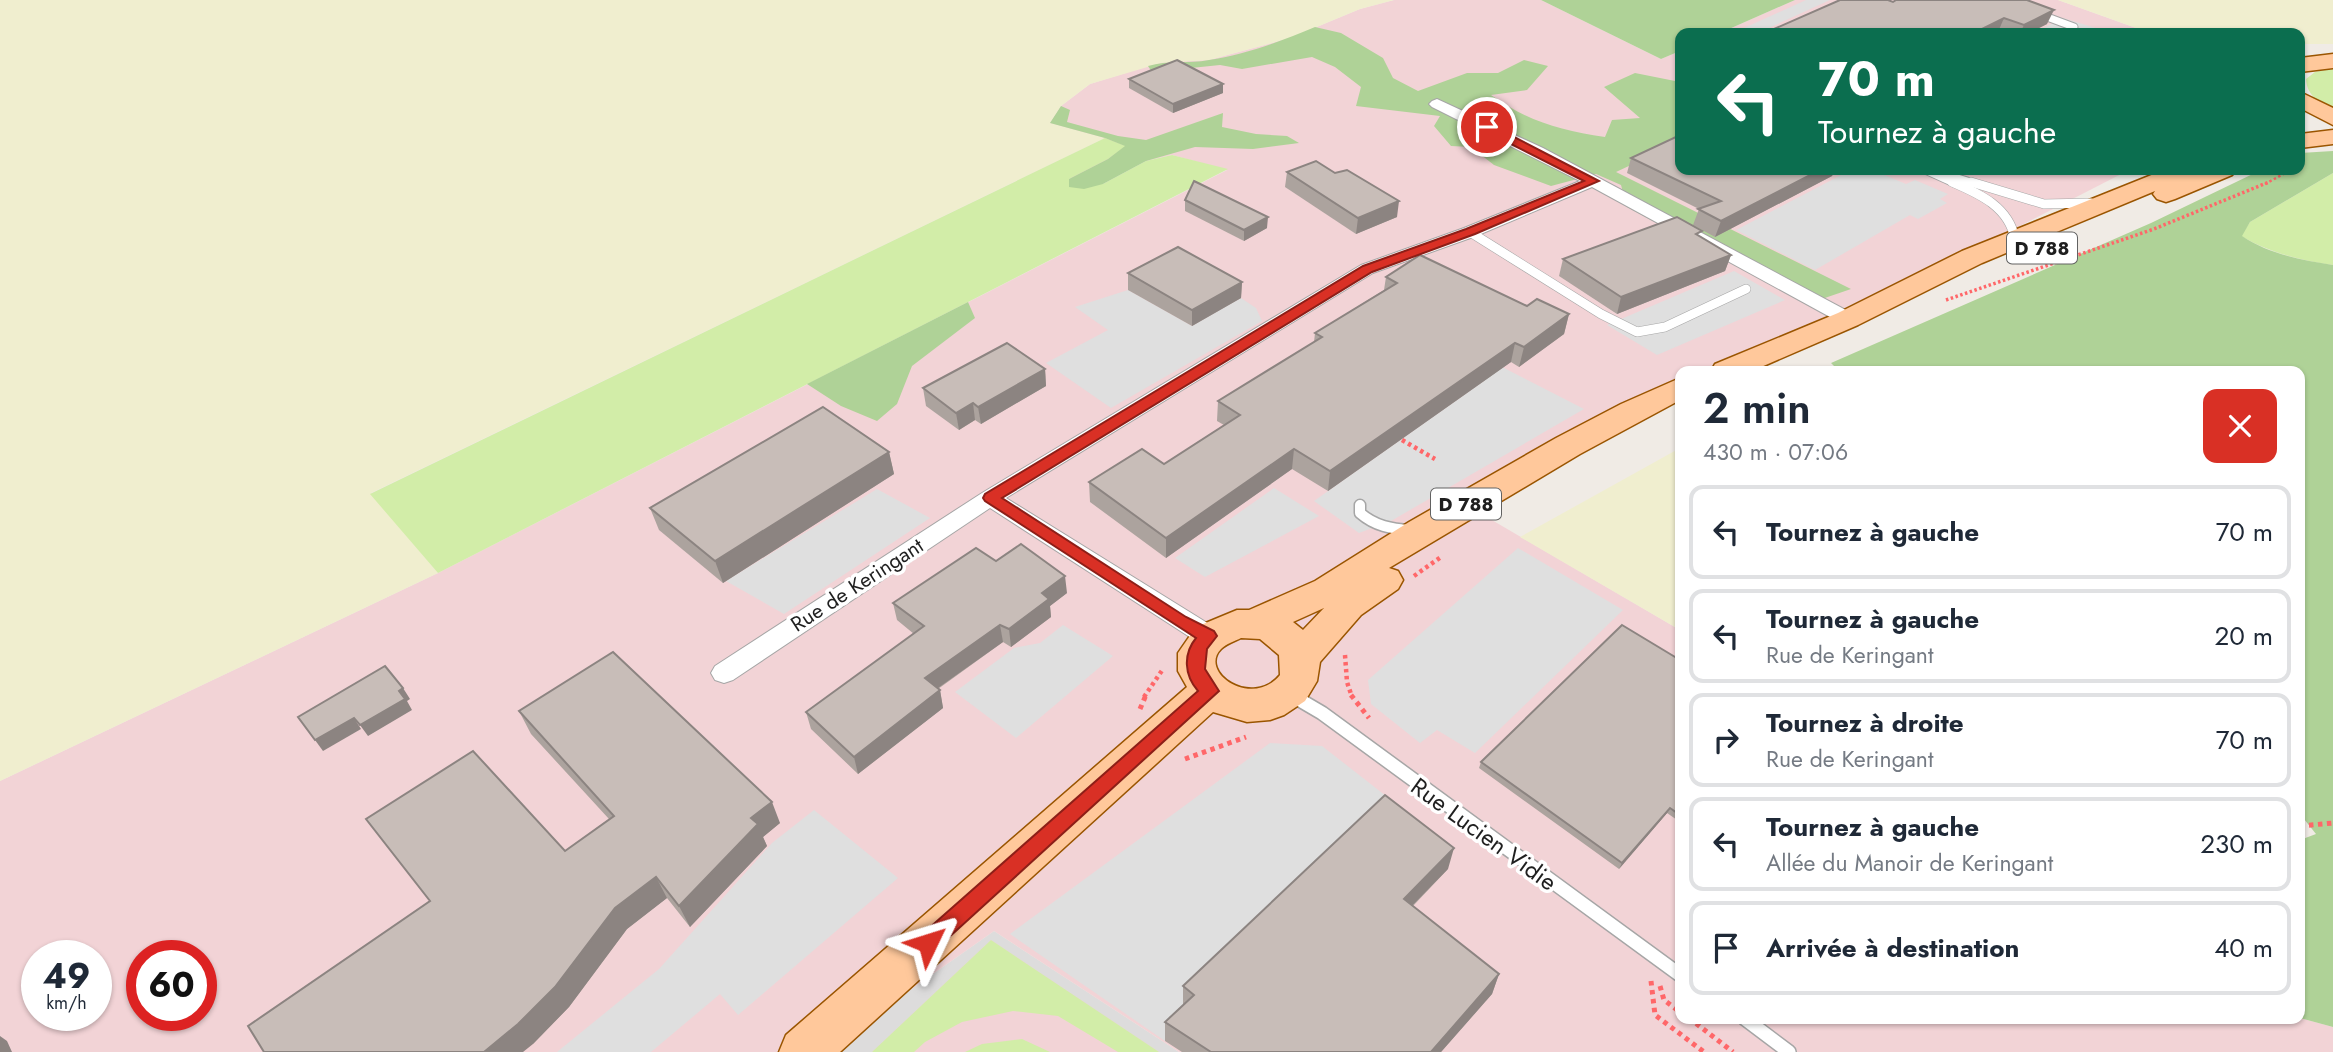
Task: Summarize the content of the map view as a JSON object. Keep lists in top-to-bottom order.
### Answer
{
  "streets": {
    "main road": ["D 788"],
    "street": ["Rue de Keringant"],
    "lane": ["Rue Lucien Vidie"]
  },
  "crossings": [
    ["D 788", "Rue Lucien Vidie"]
  ],
  "page": {
    "turn": ["70 m", "Tournez à gauche"],
    "heading": ["2 min", "430 m · 07:06"],
    "list": [
      {
        "name": "Tournez à gauche",
        "value": "70 m"
      },
      {
        "name": "Tournez à gauche",
        "note": "Rue de Keringant",
        "value": "20 m"
      },
      {
        "name": "Tournez à droite",
        "note": "Rue de Keringant",
        "value": "70 m"
      },
      {
        "name": "Tournez à gauche",
        "note": "Allée du Manoir de Keringant",
        "value": "230 m"
      },
      {
        "name": "Arrivée à destination",
        "value": "40 m"
      }
    ],
    "speed": "49 km/h",
    "limit": "60"
  }
}
